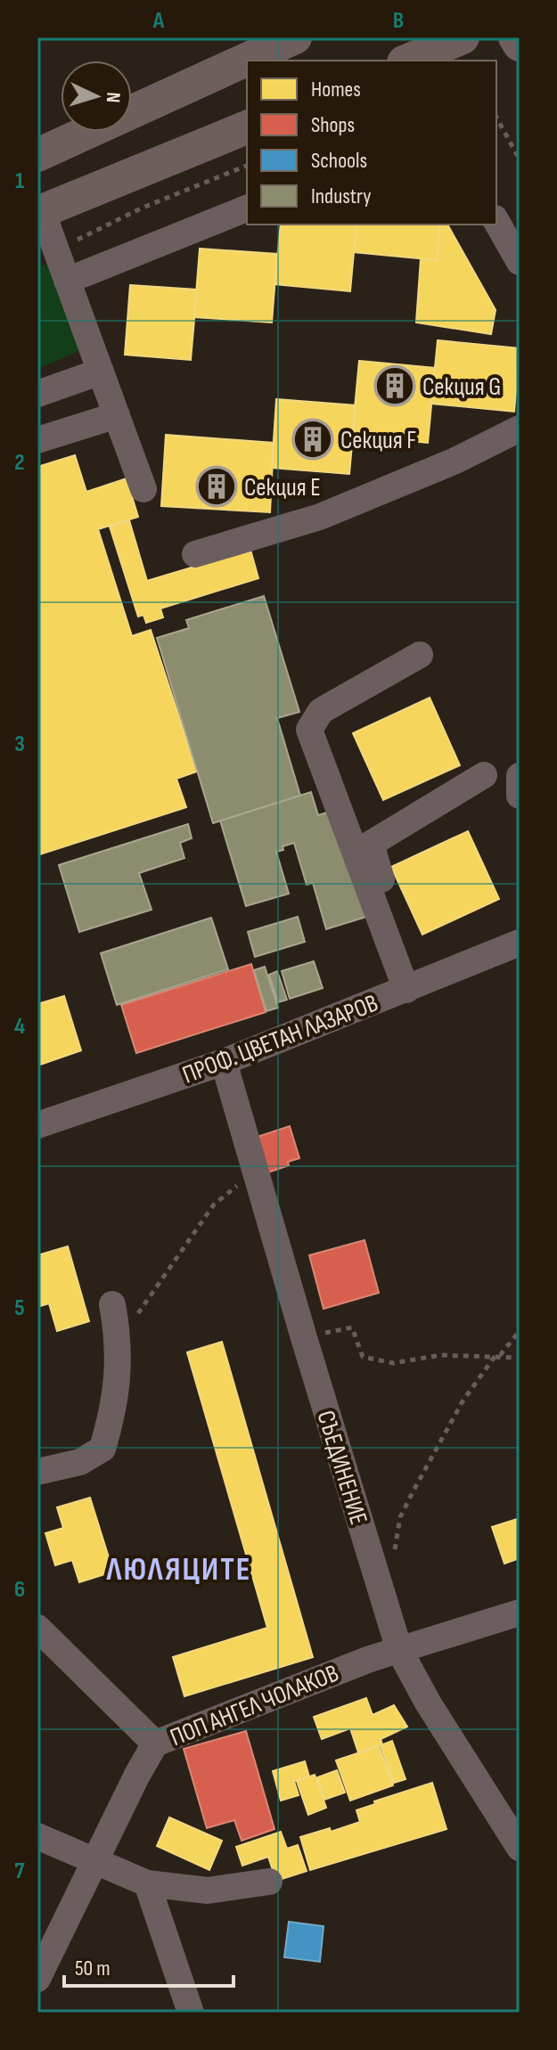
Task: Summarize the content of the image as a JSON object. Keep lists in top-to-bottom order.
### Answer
{
  "streets": {
    "street": ["ПРОФ. ЦВЕТАН ЛАЗАРОВ", "СЪЕДИНЕНИЕ", "ПОП АНГЕЛ ЧОЛАКОВ"]
  },
  "crossings": [
    ["ПРОФ. ЦВЕТАН ЛАЗАРОВ", "СЪЕДИНЕНИЕ"],
    ["СЪЕДИНЕНИЕ", "ПОП АНГЕЛ ЧОЛАКОВ"]
  ],
  "districts": ["ЛЮЛЯЦИТЕ"],
  "places": {
    "building": ["Секция G", "Секция F", "Секция E"]
  },
  "legend": [
    "Homes",
    "Shops",
    "Schools",
    "Industry"
  ],
  "scale_bar": "50 m",
  "north": "right",
  "grid": {
    "columns": ["A", "B"],
    "rows": [
      "1",
      "2",
      "3",
      "4",
      "5",
      "6",
      "7"
    ]
  }
}
